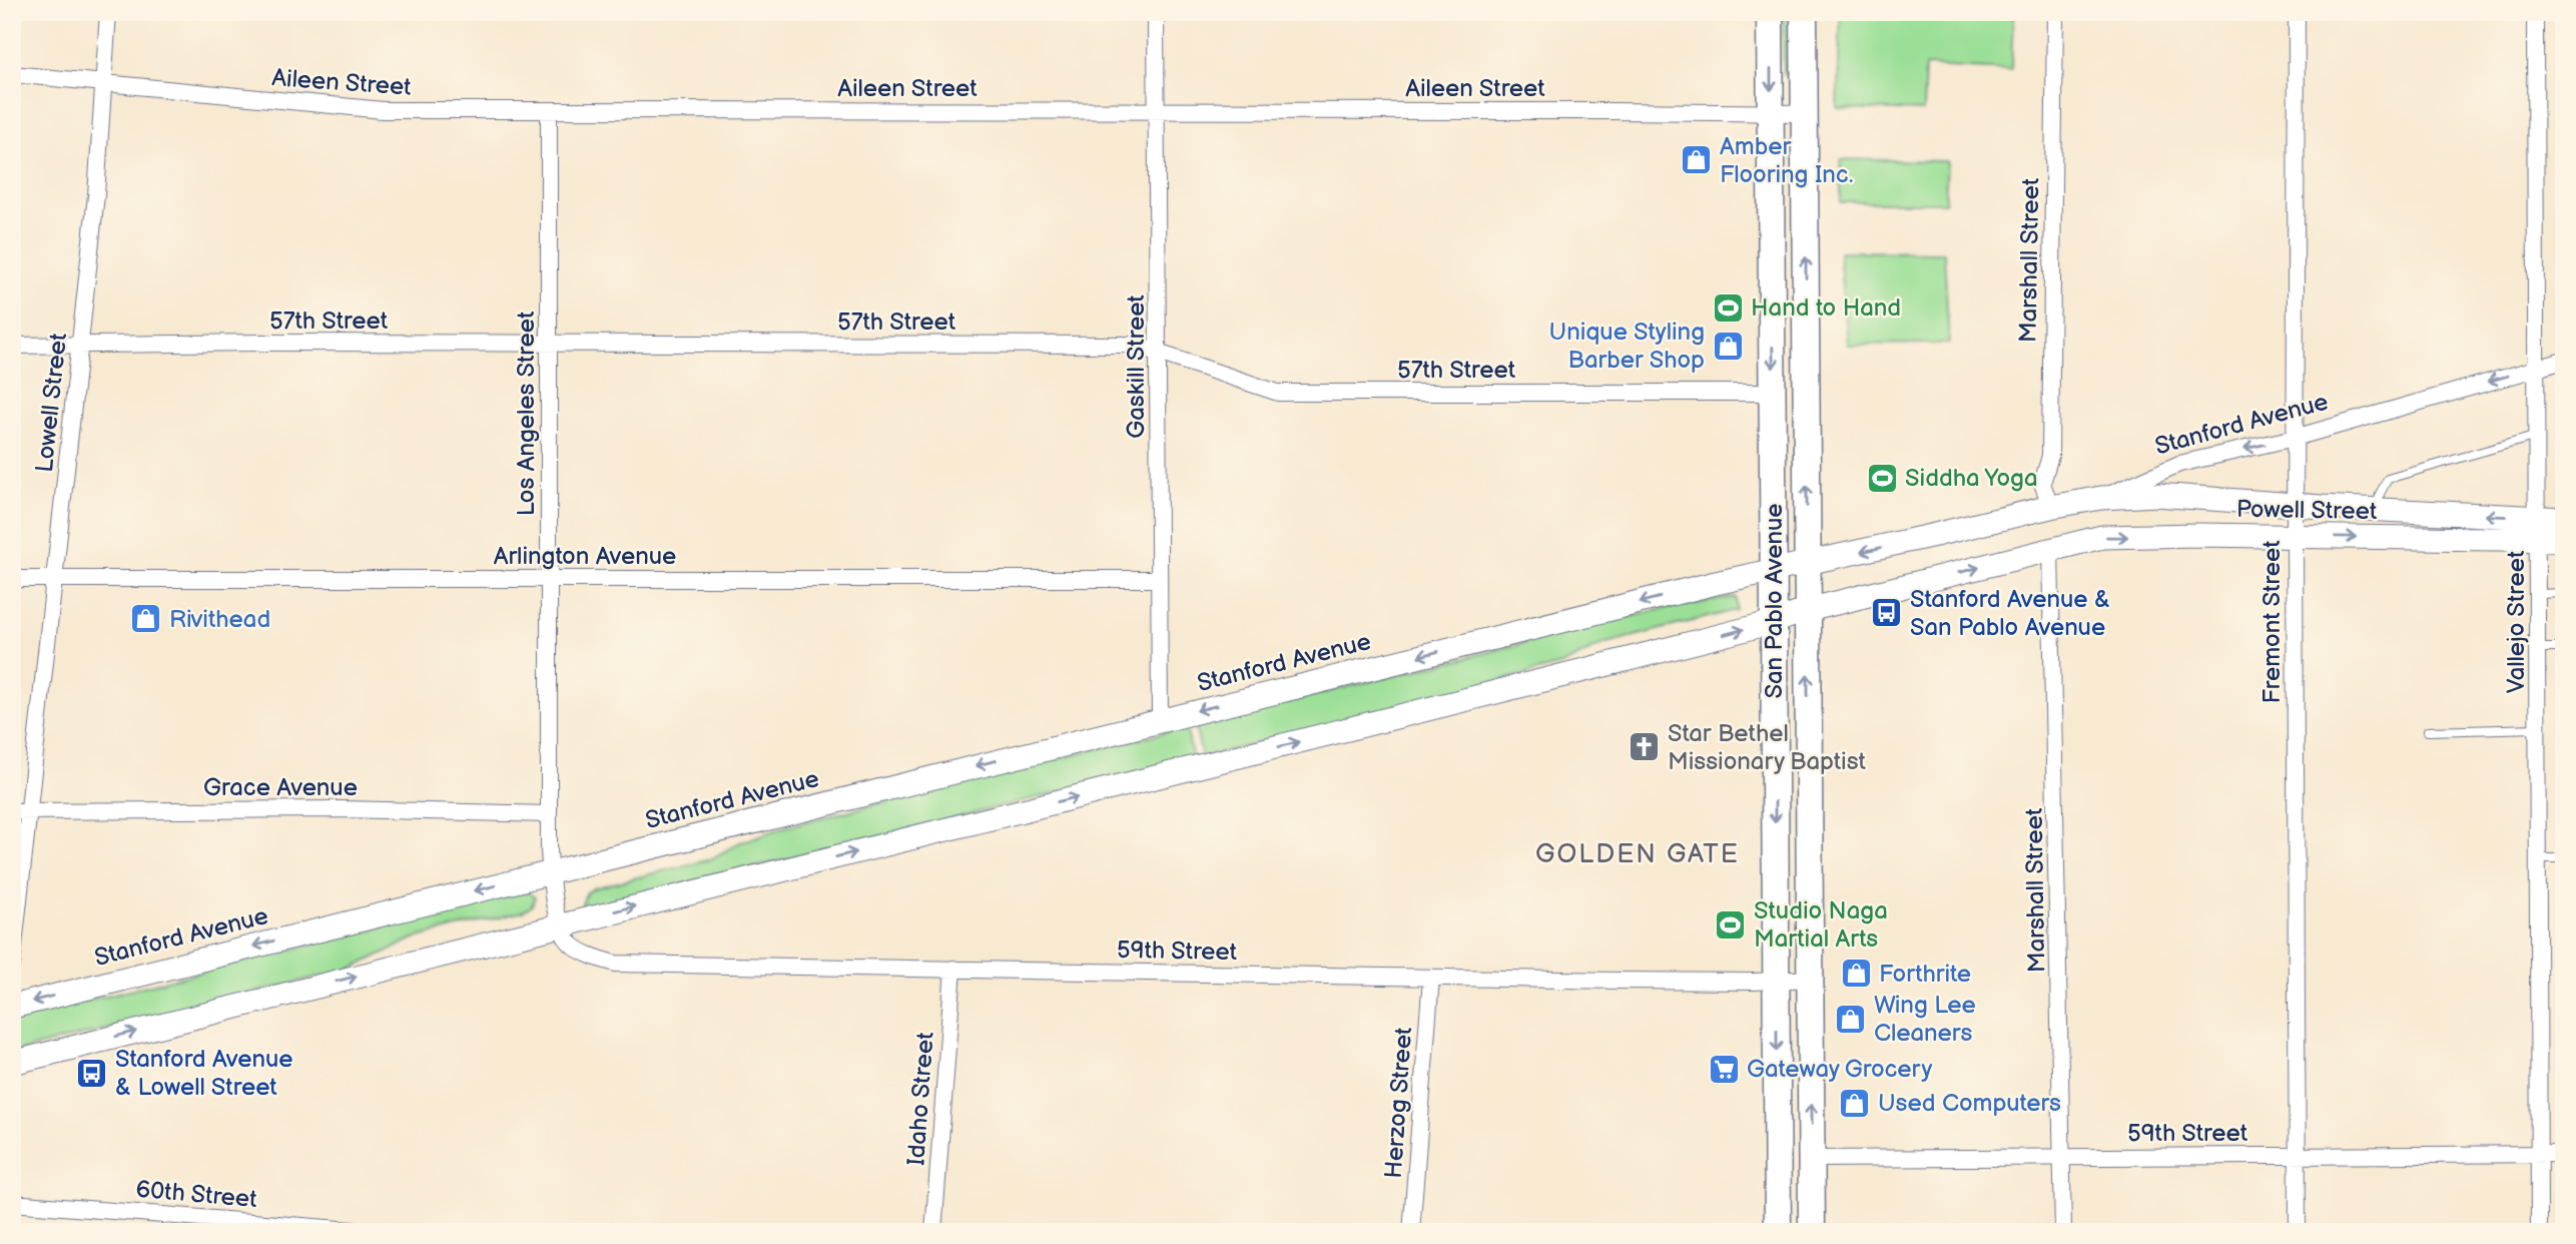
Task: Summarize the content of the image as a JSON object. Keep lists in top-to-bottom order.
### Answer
{
  "streets": {
    "main road": ["Stanford Avenue", "Powell Street", "San Pablo Avenue"],
    "street": [
      "Aileen Street",
      "Marshall Street",
      "57th Street",
      "Gaskill Street",
      "Lowell Street",
      "Los Angeles Street",
      "Arlington Avenue",
      "Fremont Street",
      "Vallejo Street",
      "Grace Avenue",
      "59th Street",
      "Idaho Street",
      "Herzog Street",
      "60th Street"
    ]
  },
  "crossings": [
    ["Aileen Street", "Gaskill Street"],
    ["Aileen Street", "Lowell Street"],
    ["Aileen Street", "Los Angeles Street"],
    ["Aileen Street", "San Pablo Avenue"],
    ["Marshall Street", "Stanford Avenue"],
    ["Marshall Street", "Powell Street"],
    ["Marshall Street", "59th Street"],
    ["57th Street", "Gaskill Street"],
    ["57th Street", "Lowell Street"],
    ["57th Street", "Los Angeles Street"],
    ["57th Street", "San Pablo Avenue"],
    ["Gaskill Street", "Stanford Avenue"],
    ["Gaskill Street", "Arlington Avenue"],
    ["Lowell Street", "Arlington Avenue"],
    ["Lowell Street", "Grace Avenue"],
    ["Los Angeles Street", "Stanford Avenue"],
    ["Los Angeles Street", "Arlington Avenue"],
    ["Los Angeles Street", "Grace Avenue"],
    ["Los Angeles Street", "59th Street"],
    ["Stanford Avenue", "Powell Street"],
    ["Stanford Avenue", "San Pablo Avenue"],
    ["Stanford Avenue", "Fremont Street"],
    ["Stanford Avenue", "Vallejo Street"],
    ["Powell Street", "Fremont Street"],
    ["Powell Street", "Vallejo Street"],
    ["San Pablo Avenue", "59th Street"],
    ["Fremont Street", "59th Street"],
    ["Vallejo Street", "59th Street"],
    ["59th Street", "Idaho Street"],
    ["59th Street", "Herzog Street"]
  ],
  "one_way": ["Stanford Avenue"],
  "districts": ["GOLDEN GATE"],
  "places": {
    "shop": [
      "Amber Flooring Inc.",
      "Unique Styling Barber Shop",
      "Rivithead",
      "Forthrite",
      "Wing Lee Cleaners",
      "Used Computers"
    ],
    "sports": ["Hand to Hand", "Siddha Yoga", "Studio Naga Martial Arts"],
    "bus stop": ["Stanford Avenue & San Pablo Avenue", "Stanford Avenue & Lowell Street"],
    "church": ["Star Bethel Missionary Baptist"],
    "supermarket": ["Gateway Grocery"]
  }
}
